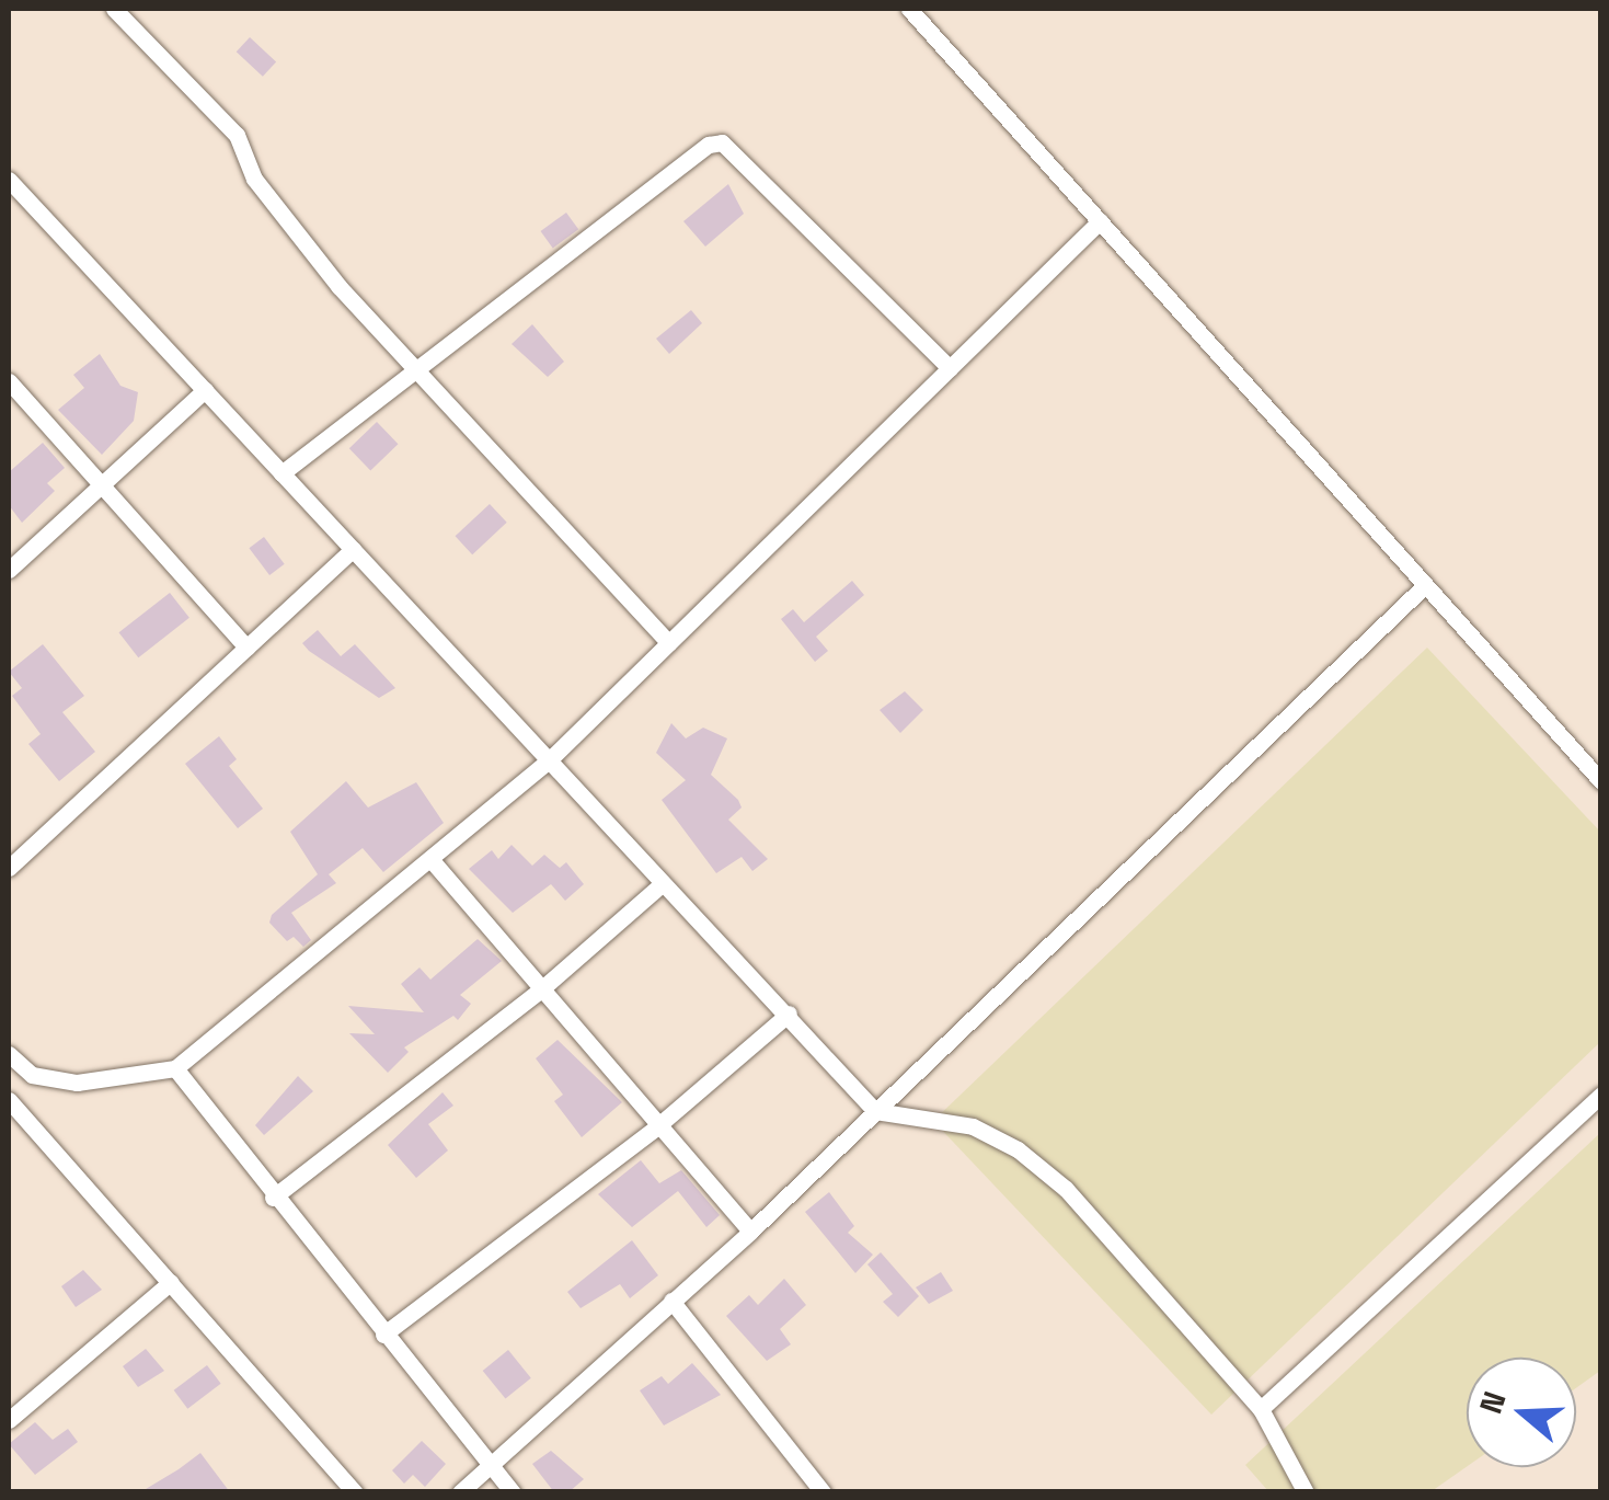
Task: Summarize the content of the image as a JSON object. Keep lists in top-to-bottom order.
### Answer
{
  "north": "left"
}
